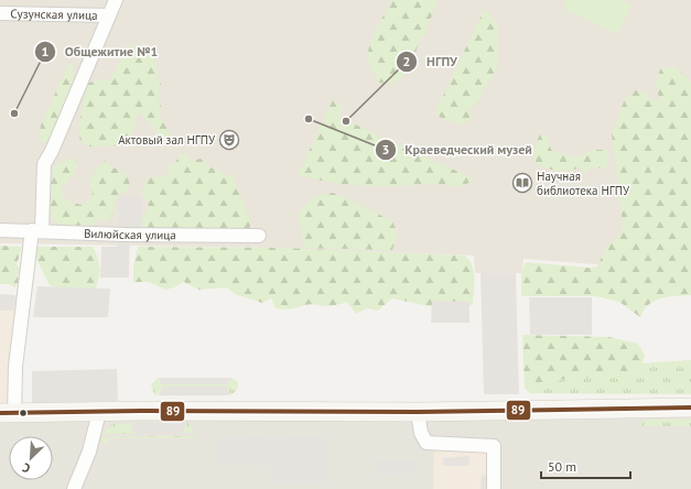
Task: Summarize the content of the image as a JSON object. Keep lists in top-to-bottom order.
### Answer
{
  "streets": {
    "street": ["Сузунская улица", "Вилюйская улица"]
  },
  "places": {
    "other": ["Общежитие №1", "Краеведческий музей", "НГПУ"],
    "theatre": ["Актовый зал НГПУ"],
    "library": ["Научная библиотека НГПУ"]
  },
  "lines": ["transit line 89"],
  "scale_bar": "50 m",
  "north": "bottom left"
}
